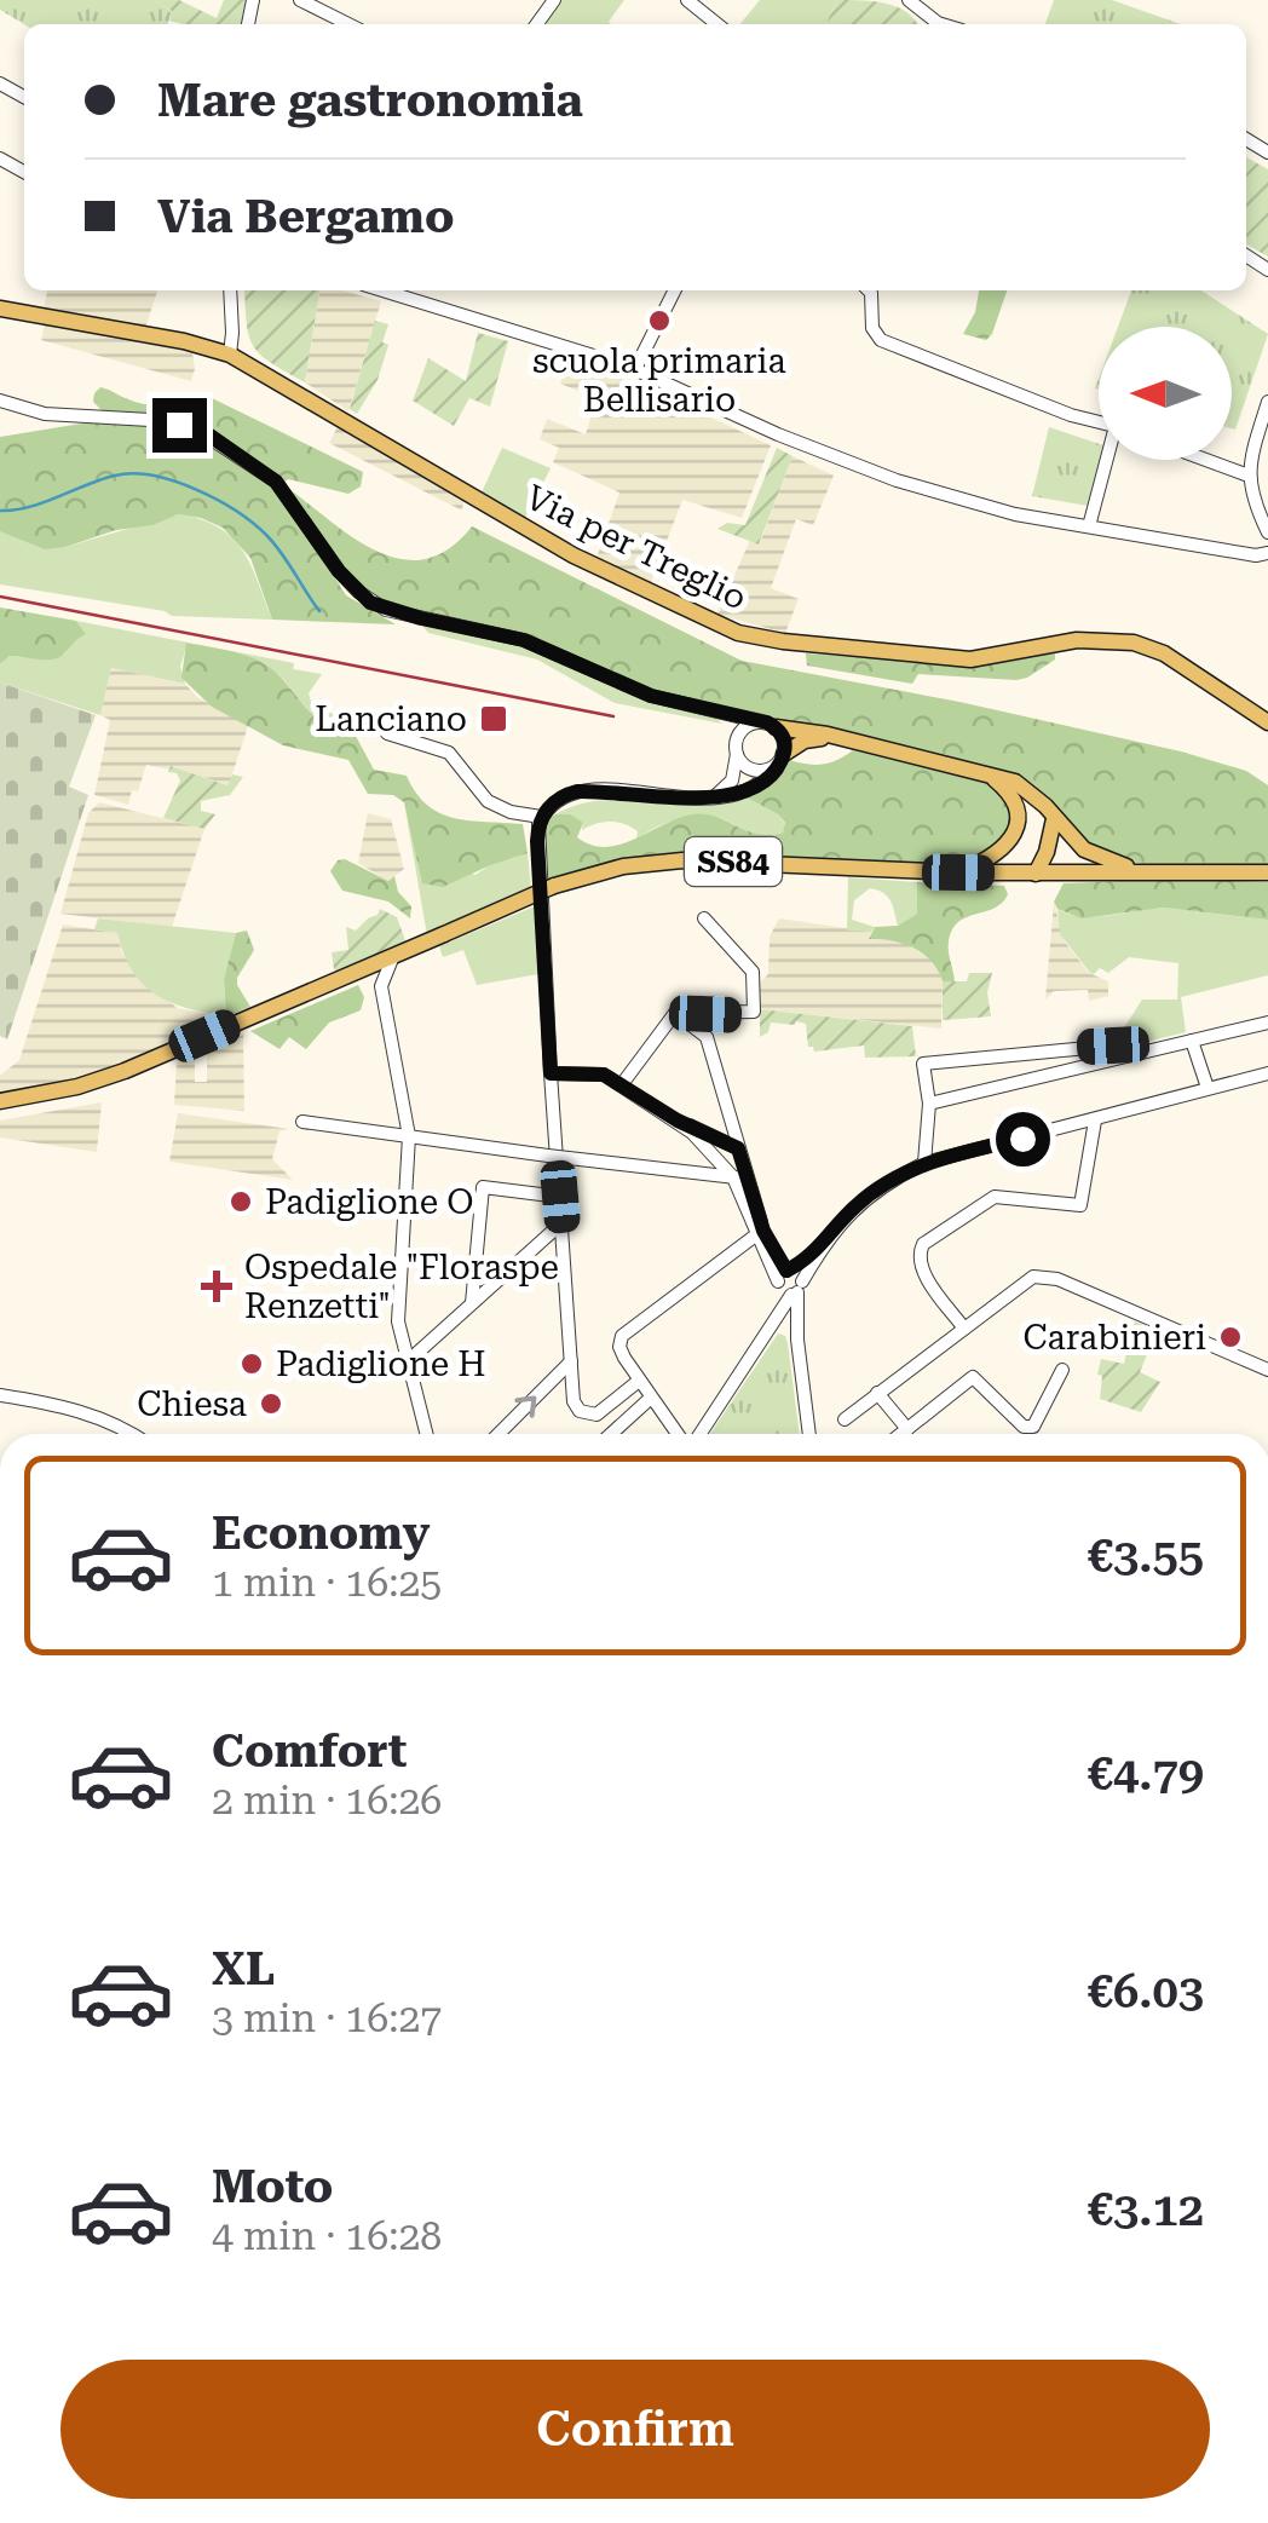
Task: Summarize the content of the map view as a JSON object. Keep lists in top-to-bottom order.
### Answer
{
  "streets": {
    "main road": ["Via per Treglio", "SS84"]
  },
  "places": {
    "other": [
      "scuola primaria Bellisario",
      "Padiglione O",
      "Carabinieri",
      "Padiglione H",
      "Chiesa"
    ],
    "transit": ["Lanciano"],
    "health": ["Ospedale \"Floraspe Renzetti\""]
  },
  "north": "left",
  "page": {
    "banner": ["Mare gastronomia", "Via Bergamo"],
    "list": [
      {
        "name": "Economy",
        "note": "1 min · 16:25",
        "value": "€3.55"
      },
      {
        "name": "Comfort",
        "note": "2 min · 16:26",
        "value": "€4.79"
      },
      {
        "name": "XL",
        "note": "3 min · 16:27",
        "value": "€6.03"
      },
      {
        "name": "Moto",
        "note": "4 min · 16:28",
        "value": "€3.12"
      }
    ],
    "buttons": "Confirm"
  }
}
